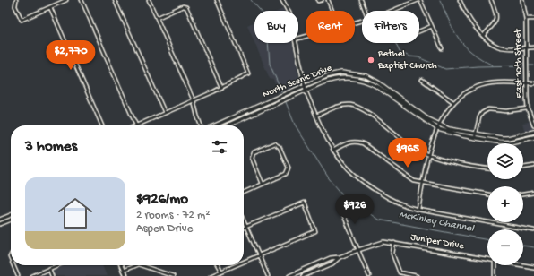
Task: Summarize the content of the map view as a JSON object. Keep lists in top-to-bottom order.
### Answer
{
  "streets": {
    "main road": ["North Scenic Drive"],
    "street": ["East 10th Street", "Juniper Drive"]
  },
  "water": ["McKinley Channel"],
  "places": ["Bethel Baptist Church"],
  "page": {
    "chip": ["Buy", "Rent", "Filters"],
    "price": ["$2,770", "$965", "$926"],
    "heading": "3 homes",
    "map_buttons": ["+", "−"],
    "list": [
      {
        "name": "$926/mo",
        "note": "2 rooms · 72 m² · Aspen Drive"
      }
    ]
  }
}
